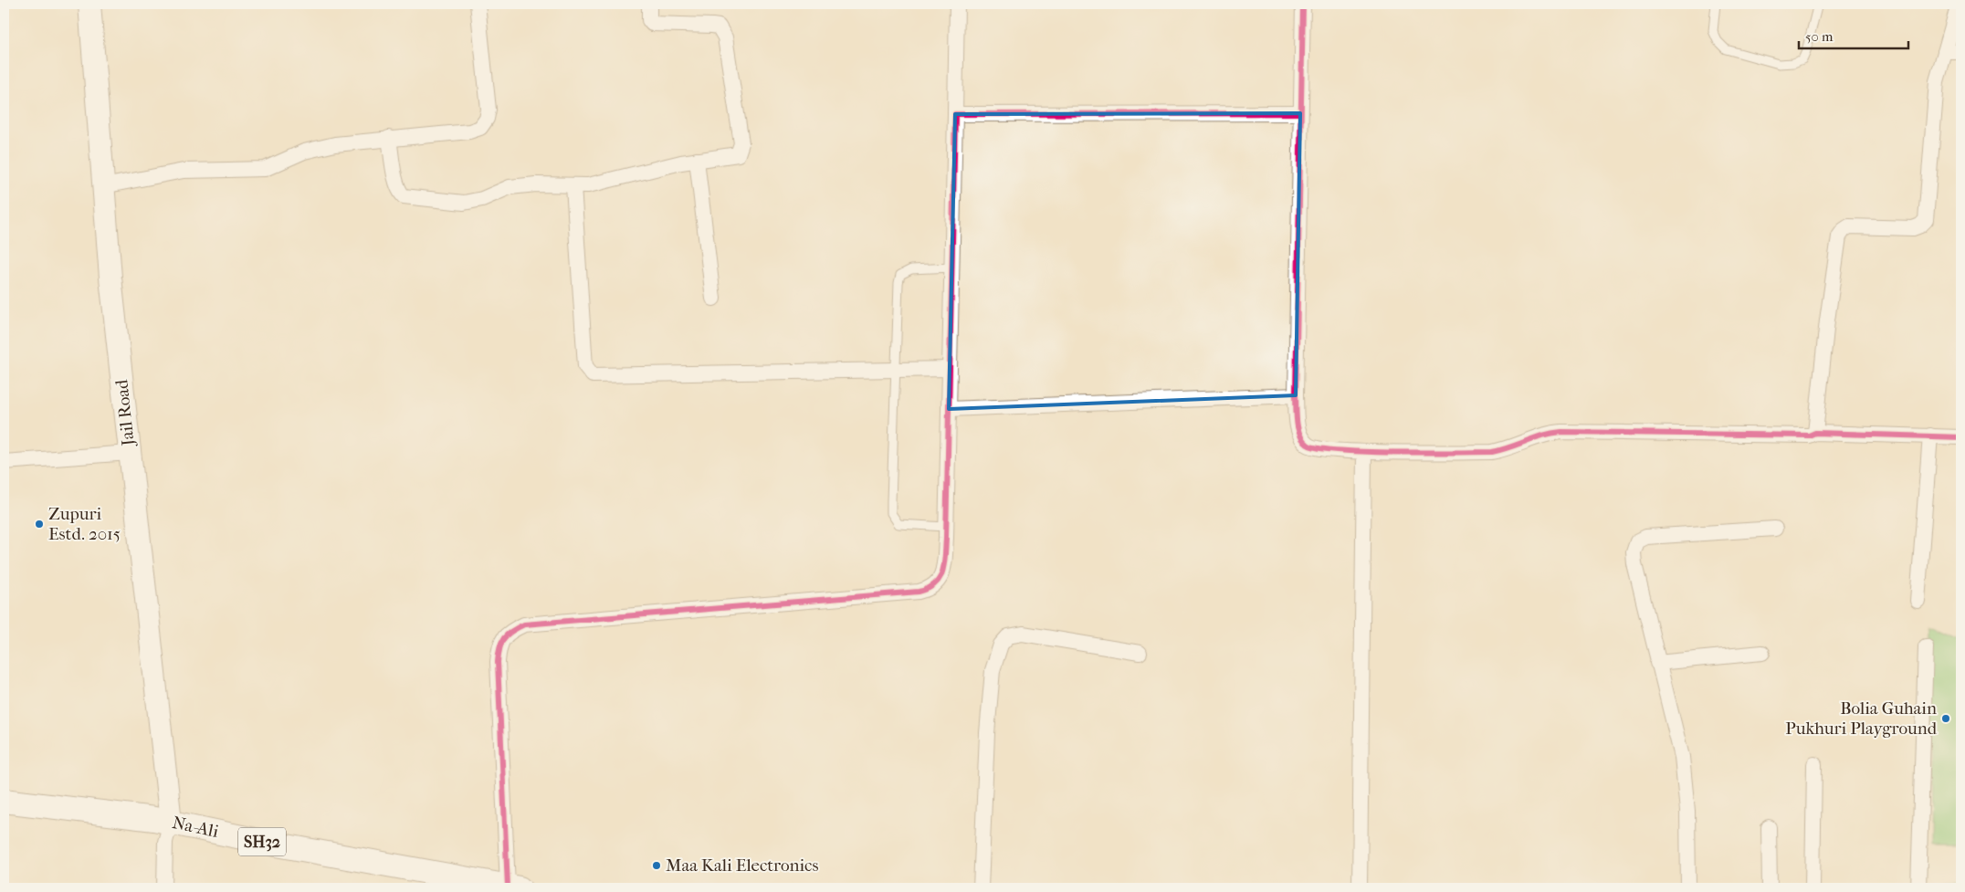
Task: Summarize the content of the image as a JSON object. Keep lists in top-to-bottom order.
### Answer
{
  "streets": {
    "main road": ["Jail Road", "Na-Ali", "SH32"]
  },
  "crossings": [
    ["Jail Road", "Na-Ali"]
  ],
  "places": ["Zupuri Estd. 2015", "Bolia Guhain Pukhuri Playground", "Maa Kali Electronics"],
  "scale_bar": "50 m"
}
